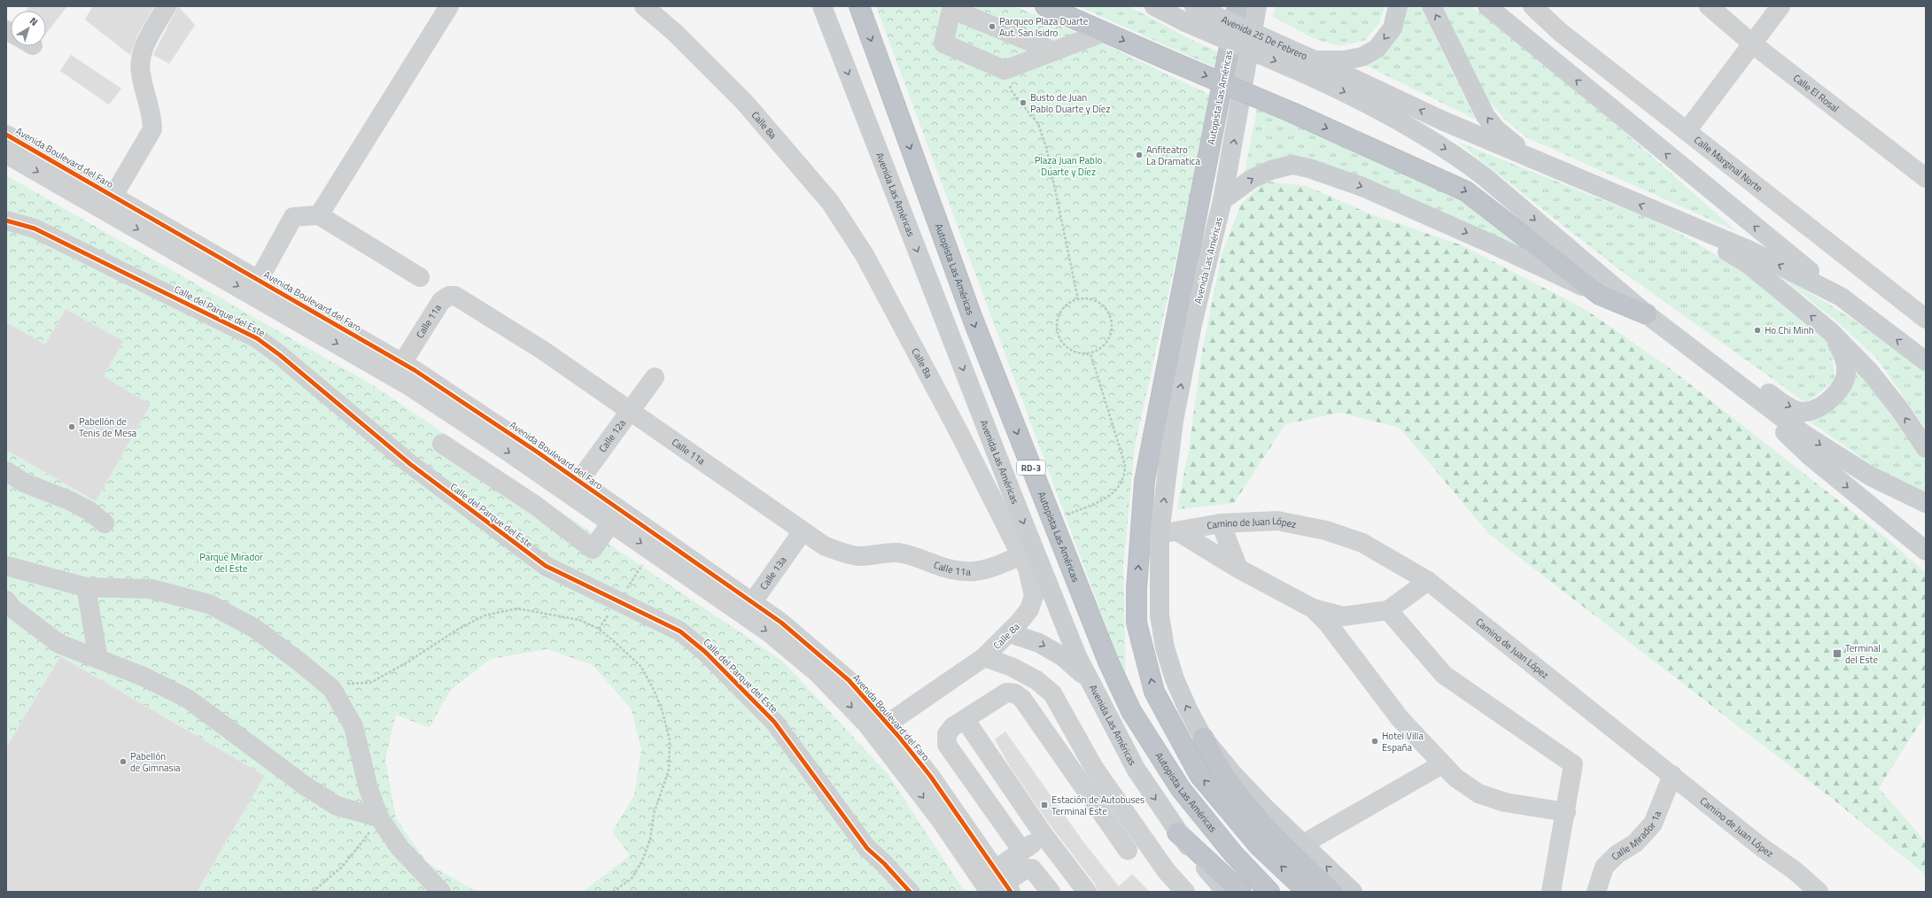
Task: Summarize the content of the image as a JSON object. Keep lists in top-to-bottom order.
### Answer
{
  "streets": {
    "highway": ["Autopista Las Américas", "RD-3"],
    "main road": ["Avenida 25 De Febrero", "Avenida Las Américas"],
    "street": [
      "Calle El Rosal",
      "Calle 8a",
      "Avenida Boulevard del Faro",
      "Calle Marginal Norte",
      "Calle del Parque del Este",
      "Calle 11a",
      "Calle 12a",
      "Camino de Juan López",
      "Calle 13a",
      "Calle Mirador 1a"
    ]
  },
  "crossings": [
    ["Calle 8a", "Avenida Boulevard del Faro"],
    ["Calle 8a", "Avenida Las Américas"],
    ["Calle 8a", "Calle 11a"],
    ["Avenida Boulevard del Faro", "Calle 11a"],
    ["Avenida Boulevard del Faro", "Calle 12a"],
    ["Avenida Boulevard del Faro", "Calle 13a"],
    ["Avenida Las Américas", "Camino de Juan López"],
    ["Calle 11a", "Calle 12a"],
    ["Calle 11a", "Calle 13a"],
    ["Camino de Juan López", "Calle Mirador 1a"]
  ],
  "parks": ["Plaza Juan Pablo Duarte y Díez", "Parque Mirador del Este"],
  "places": {
    "other": [
      "Parqueo Plaza Duarte Aut. San Isidro",
      "Busto de Juan Pablo Duarte y Díez",
      "Anfiteatro La Dramatica",
      "Ho Chi Minh",
      "Pabellón de Tenis de Mesa",
      "Hotel Villa España",
      "Pabellón de Gimnasia"
    ],
    "transit": ["Terminal del Este", "Estación de Autobuses Terminal Este"]
  },
  "north": "top right"
}
